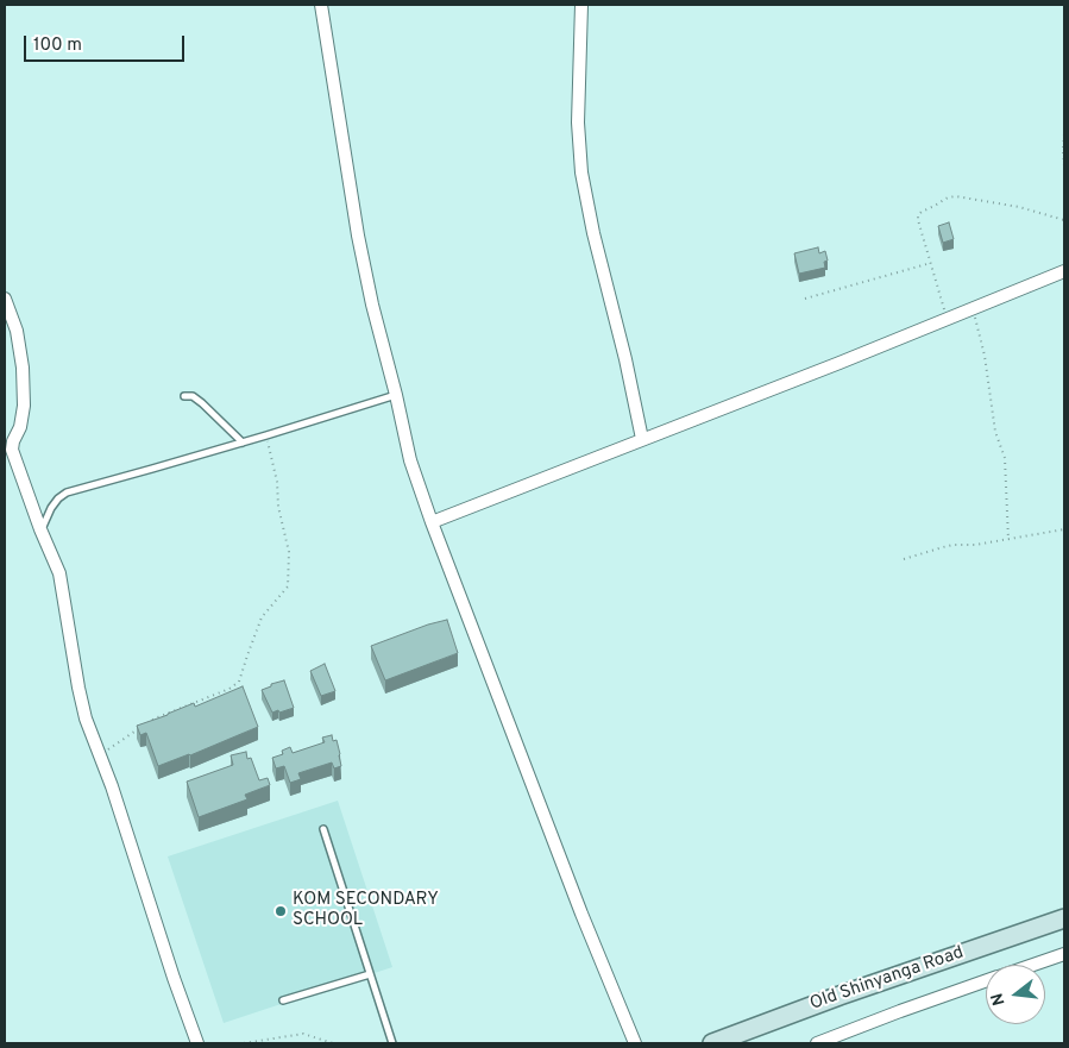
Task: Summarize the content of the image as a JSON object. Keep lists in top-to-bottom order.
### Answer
{
  "streets": {
    "main road": ["Old Shinyanga Road"]
  },
  "places": ["KOM SECONDARY SCHOOL"],
  "scale_bar": "100 m",
  "north": "left"
}
